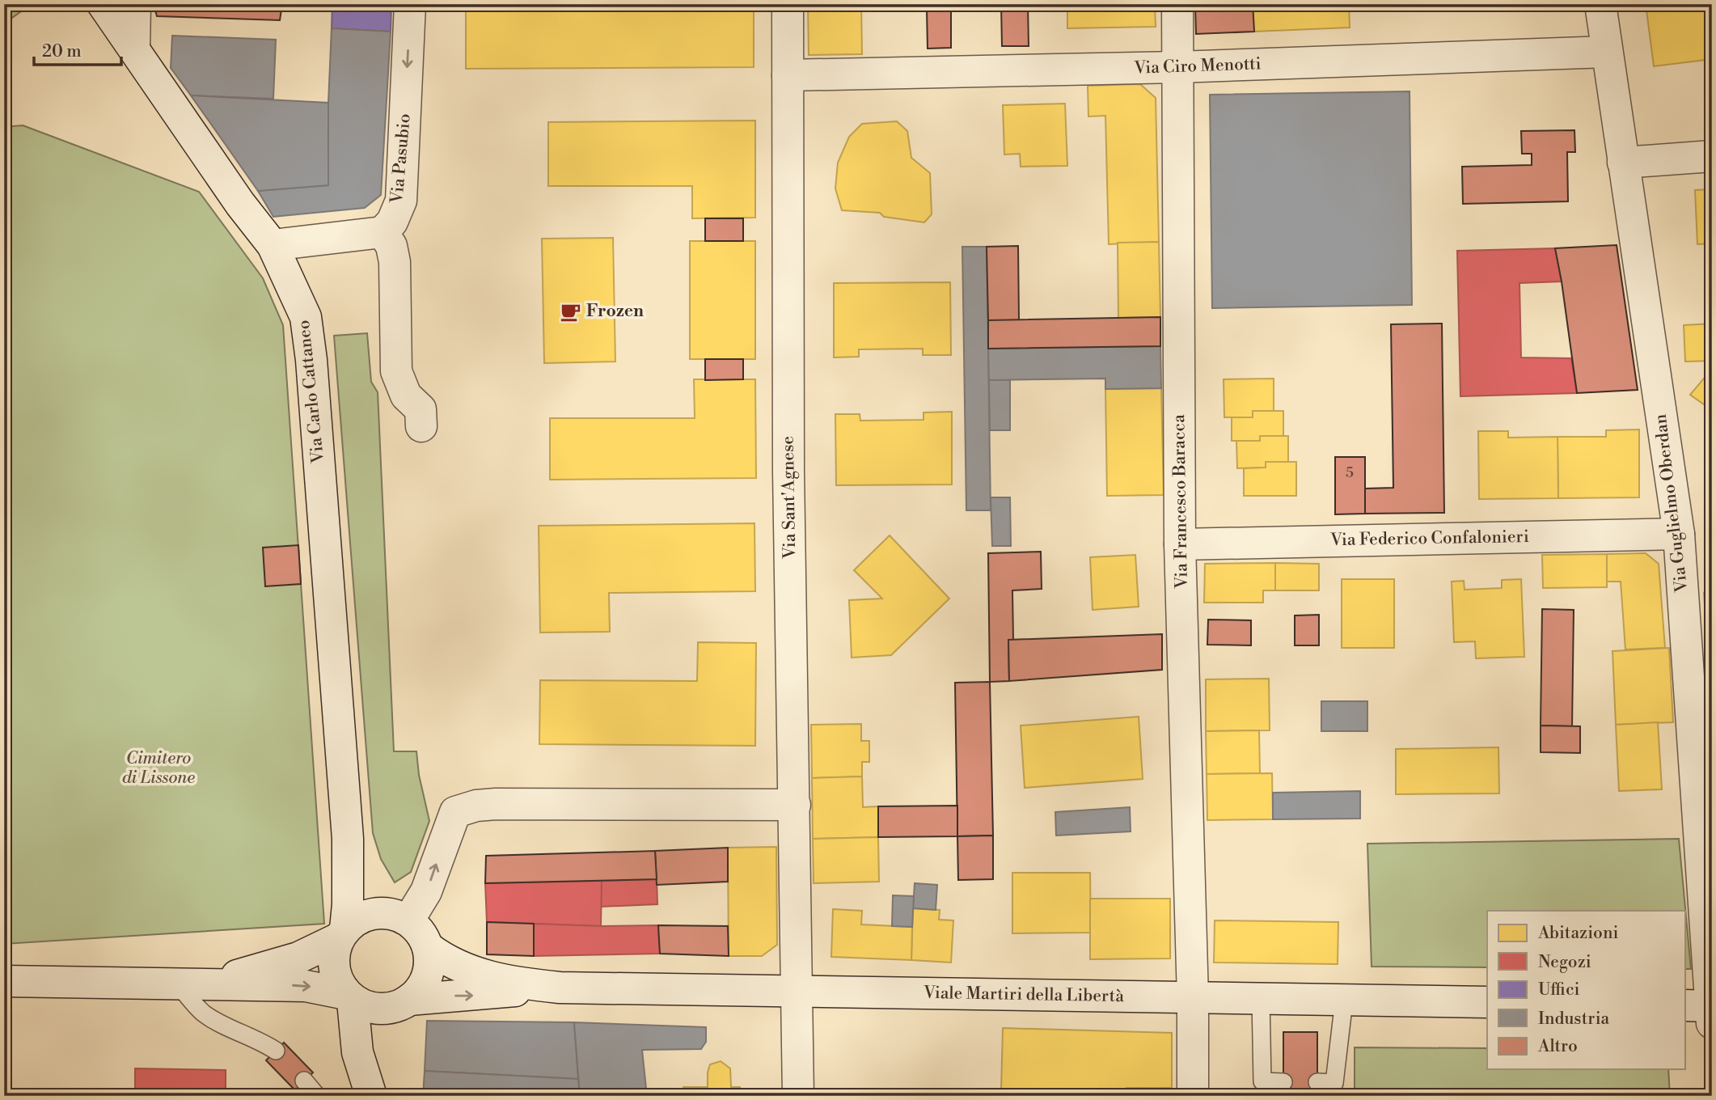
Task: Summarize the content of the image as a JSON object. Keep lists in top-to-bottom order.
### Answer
{
  "streets": {
    "street": [
      "Via Ciro Menotti",
      "Via Pasubio",
      "Via Carlo Cattaneo",
      "Via Sant'Agnese",
      "Via Francesco Baracca",
      "Via Guglielmo Oberdan",
      "Via Federico Confalonieri",
      "Viale Martiri della Libertà"
    ]
  },
  "crossings": [
    ["Via Ciro Menotti", "Via Sant'Agnese"],
    ["Via Ciro Menotti", "Via Francesco Baracca"],
    ["Via Ciro Menotti", "Via Guglielmo Oberdan"],
    ["Via Carlo Cattaneo", "Viale Martiri della Libertà"],
    ["Via Sant'Agnese", "Viale Martiri della Libertà"],
    ["Via Francesco Baracca", "Via Federico Confalonieri"],
    ["Via Francesco Baracca", "Viale Martiri della Libertà"],
    ["Via Guglielmo Oberdan", "Via Federico Confalonieri"]
  ],
  "one_way": ["Via Pasubio"],
  "parks": ["Cimitero di Lissone"],
  "places": {
    "cafe": ["Frozen"]
  },
  "house_numbers": ["5"],
  "legend": [
    "Abitazioni",
    "Negozi",
    "Uffici",
    "Industria",
    "Altro"
  ],
  "scale_bar": "20 m"
}
